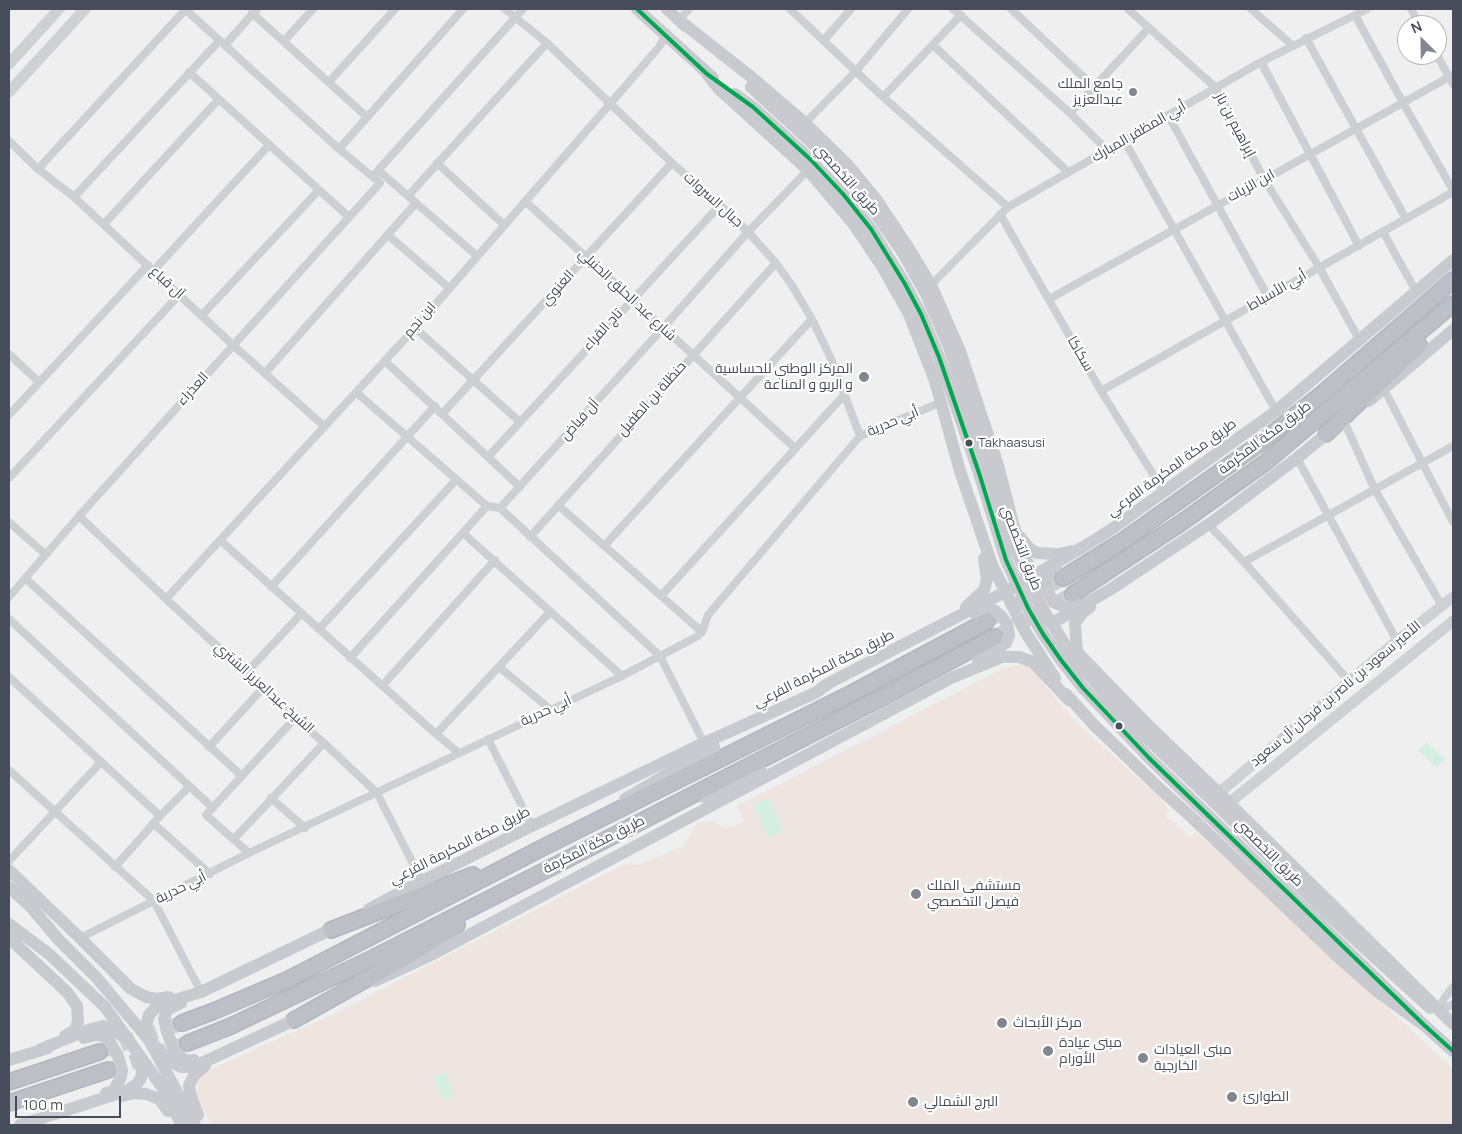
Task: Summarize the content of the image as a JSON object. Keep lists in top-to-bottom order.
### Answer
{
  "streets": {
    "highway": ["طريق مكة المكرمة"],
    "main road": ["طريق التخصصي", "طريق مكة المكرمة الفرعي"],
    "street": [
      "إبراهيم بن باز",
      "أبي المظفر المبارك",
      "ابن الزيات",
      "جبال السروات",
      "آل قباع",
      "الغنوي",
      "أبي الأسباط",
      "شارع عبد الحلق الحنبلي",
      "ابن نجم",
      "تاج القراء",
      "سكاكا",
      "العذراء",
      "حنظلة بن الطفيل",
      "آل فياض",
      "أبي حدرية",
      "الشيخ عبدالعزيز الشتري",
      "الأمير سعود بن ناصر بن فرحان آل سعود"
    ]
  },
  "crossings": [
    ["إبراهيم بن باز", "أبي المظفر المبارك"],
    ["إبراهيم بن باز", "ابن الزيات"],
    ["إبراهيم بن باز", "أبي الأسباط"],
    ["إبراهيم بن باز", "طريق مكة المكرمة الفرعي"],
    ["أبي المظفر المبارك", "سكاكا"],
    ["طريق التخصصي", "ابن نجم"],
    ["ابن الزيات", "سكاكا"],
    ["جبال السروات", "الغنوي"],
    ["جبال السروات", "ابن نجم"],
    ["جبال السروات", "تاج القراء"],
    ["جبال السروات", "حنظلة بن الطفيل"],
    ["جبال السروات", "آل فياض"],
    ["جبال السروات", "أبي حدرية"],
    ["آل قباع", "ابن نجم"],
    ["آل قباع", "العذراء"],
    ["الغنوي", "شارع عبد الحلق الحنبلي"],
    ["أبي الأسباط", "سكاكا"],
    ["شارع عبد الحلق الحنبلي", "ابن نجم"],
    ["شارع عبد الحلق الحنبلي", "تاج القراء"],
    ["شارع عبد الحلق الحنبلي", "حنظلة بن الطفيل"],
    ["شارع عبد الحلق الحنبلي", "آل فياض"],
    ["ابن نجم", "الشيخ عبدالعزيز الشتري"],
    ["سكاكا", "طريق مكة المكرمة الفرعي"],
    ["العذراء", "الشيخ عبدالعزيز الشتري"],
    ["أبي حدرية", "الشيخ عبدالعزيز الشتري"],
    ["طريق مكة المكرمة الفرعي", "الشيخ عبدالعزيز الشتري"]
  ],
  "places": [
    "جامع الملك عبدالعزيز",
    "المركز الوطني للحساسية و الربو و المناعة",
    "Takhaasusi",
    "مستشفى الملك فيصل التخصصي",
    "مركز الأبحاث",
    "مبنى عيادة الأورام",
    "مبنى العيادات الخارجية",
    "الطوارئ",
    "البرج الشمالي"
  ],
  "scale_bar": "100 m",
  "north": "top left"
}
